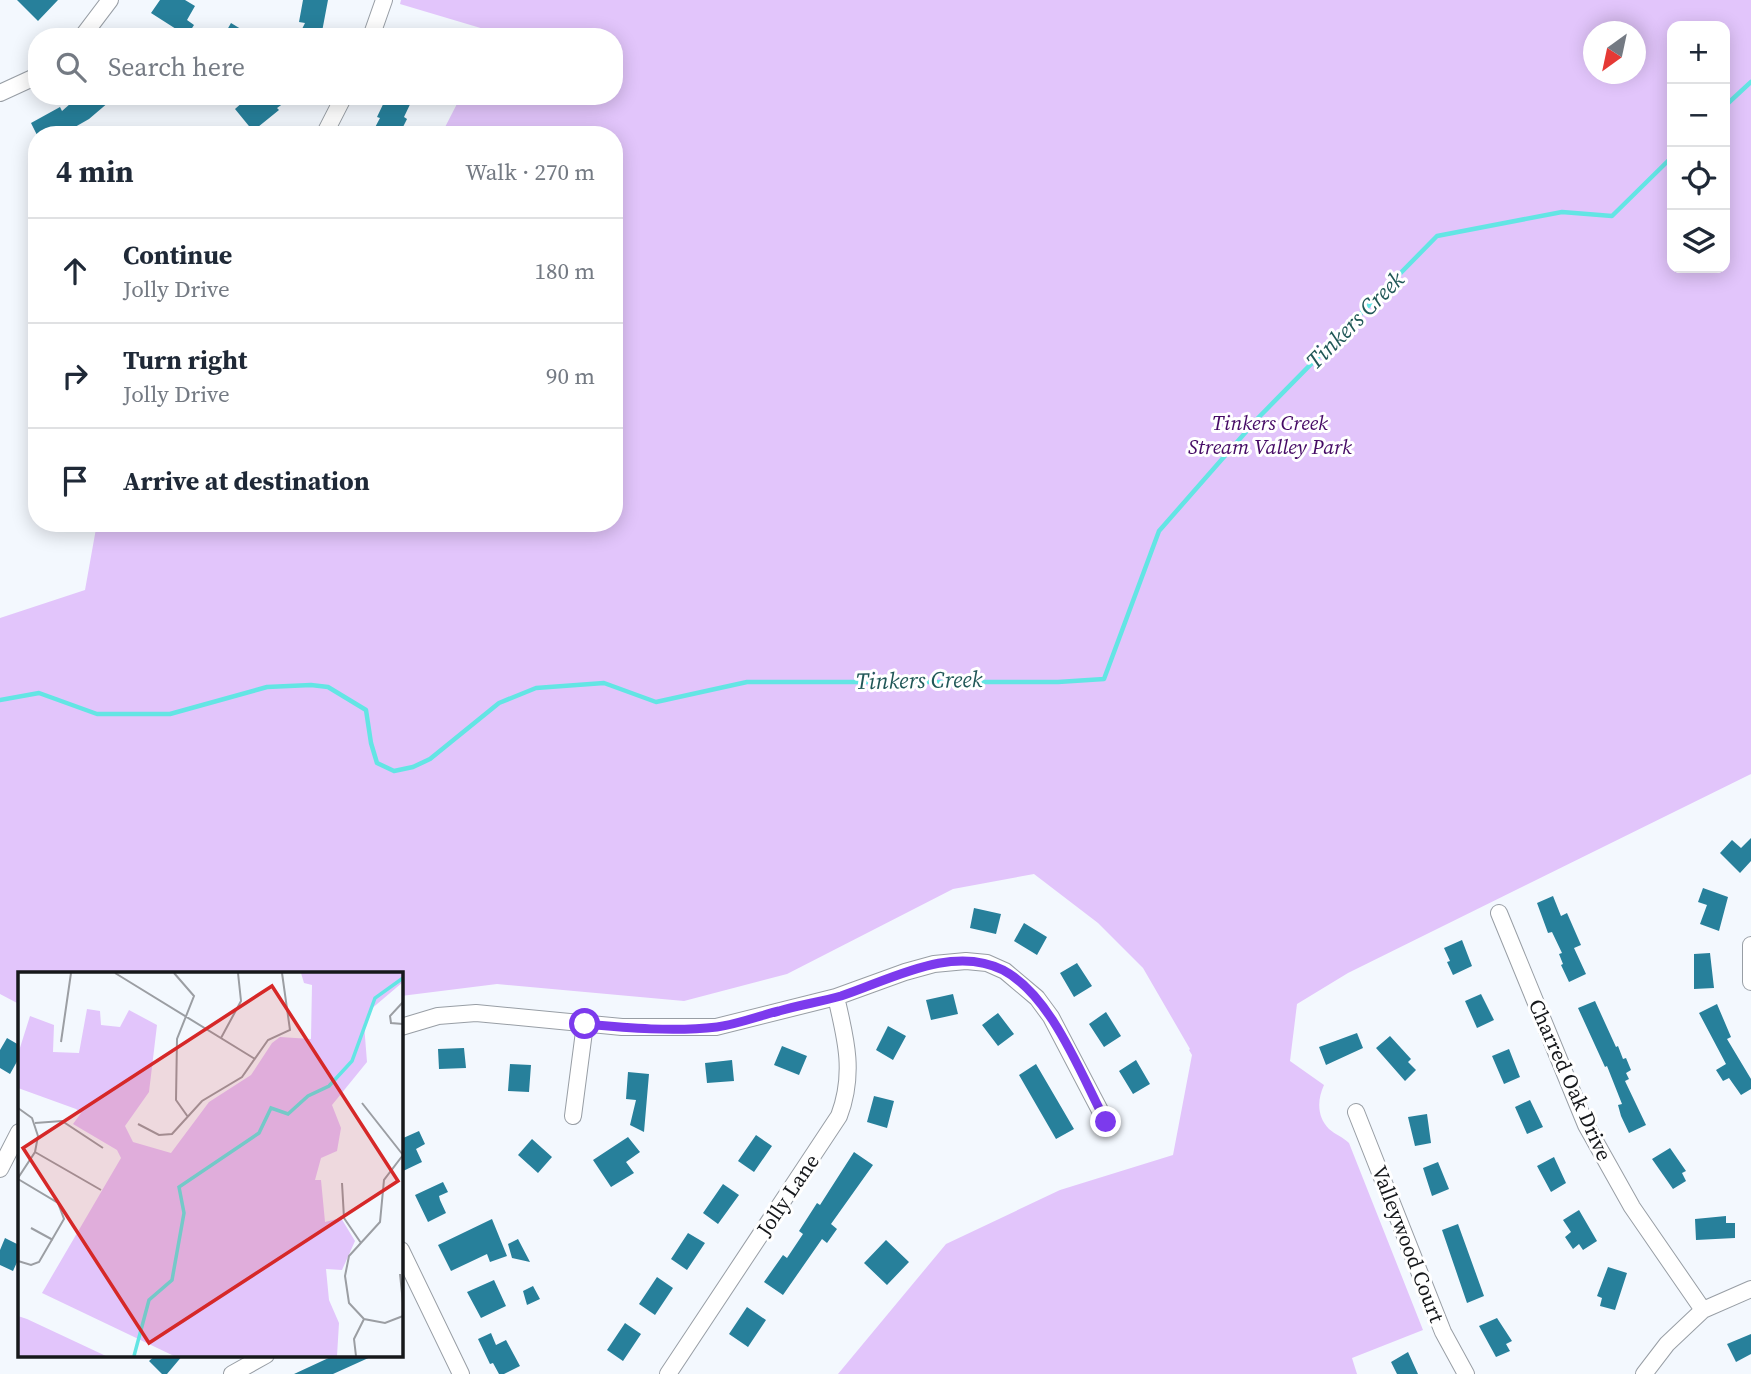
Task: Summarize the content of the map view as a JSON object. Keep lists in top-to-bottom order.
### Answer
{
  "streets": {
    "street": ["Charred Oak Drive", "Jolly Lane", "Valleywood Court"]
  },
  "water": ["Tinkers Creek"],
  "parks": ["Tinkers Creek Stream Valley Park"],
  "north": "bottom left",
  "page": {
    "map_buttons": ["+", "−"],
    "search": "Search here",
    "heading": ["4 min", "Walk · 270 m"],
    "list": [
      ["Continue", "Jolly Drive", "180 m"],
      ["Turn right", "Jolly Drive", "90 m"],
      "Arrive at destination"
    ]
  }
}
